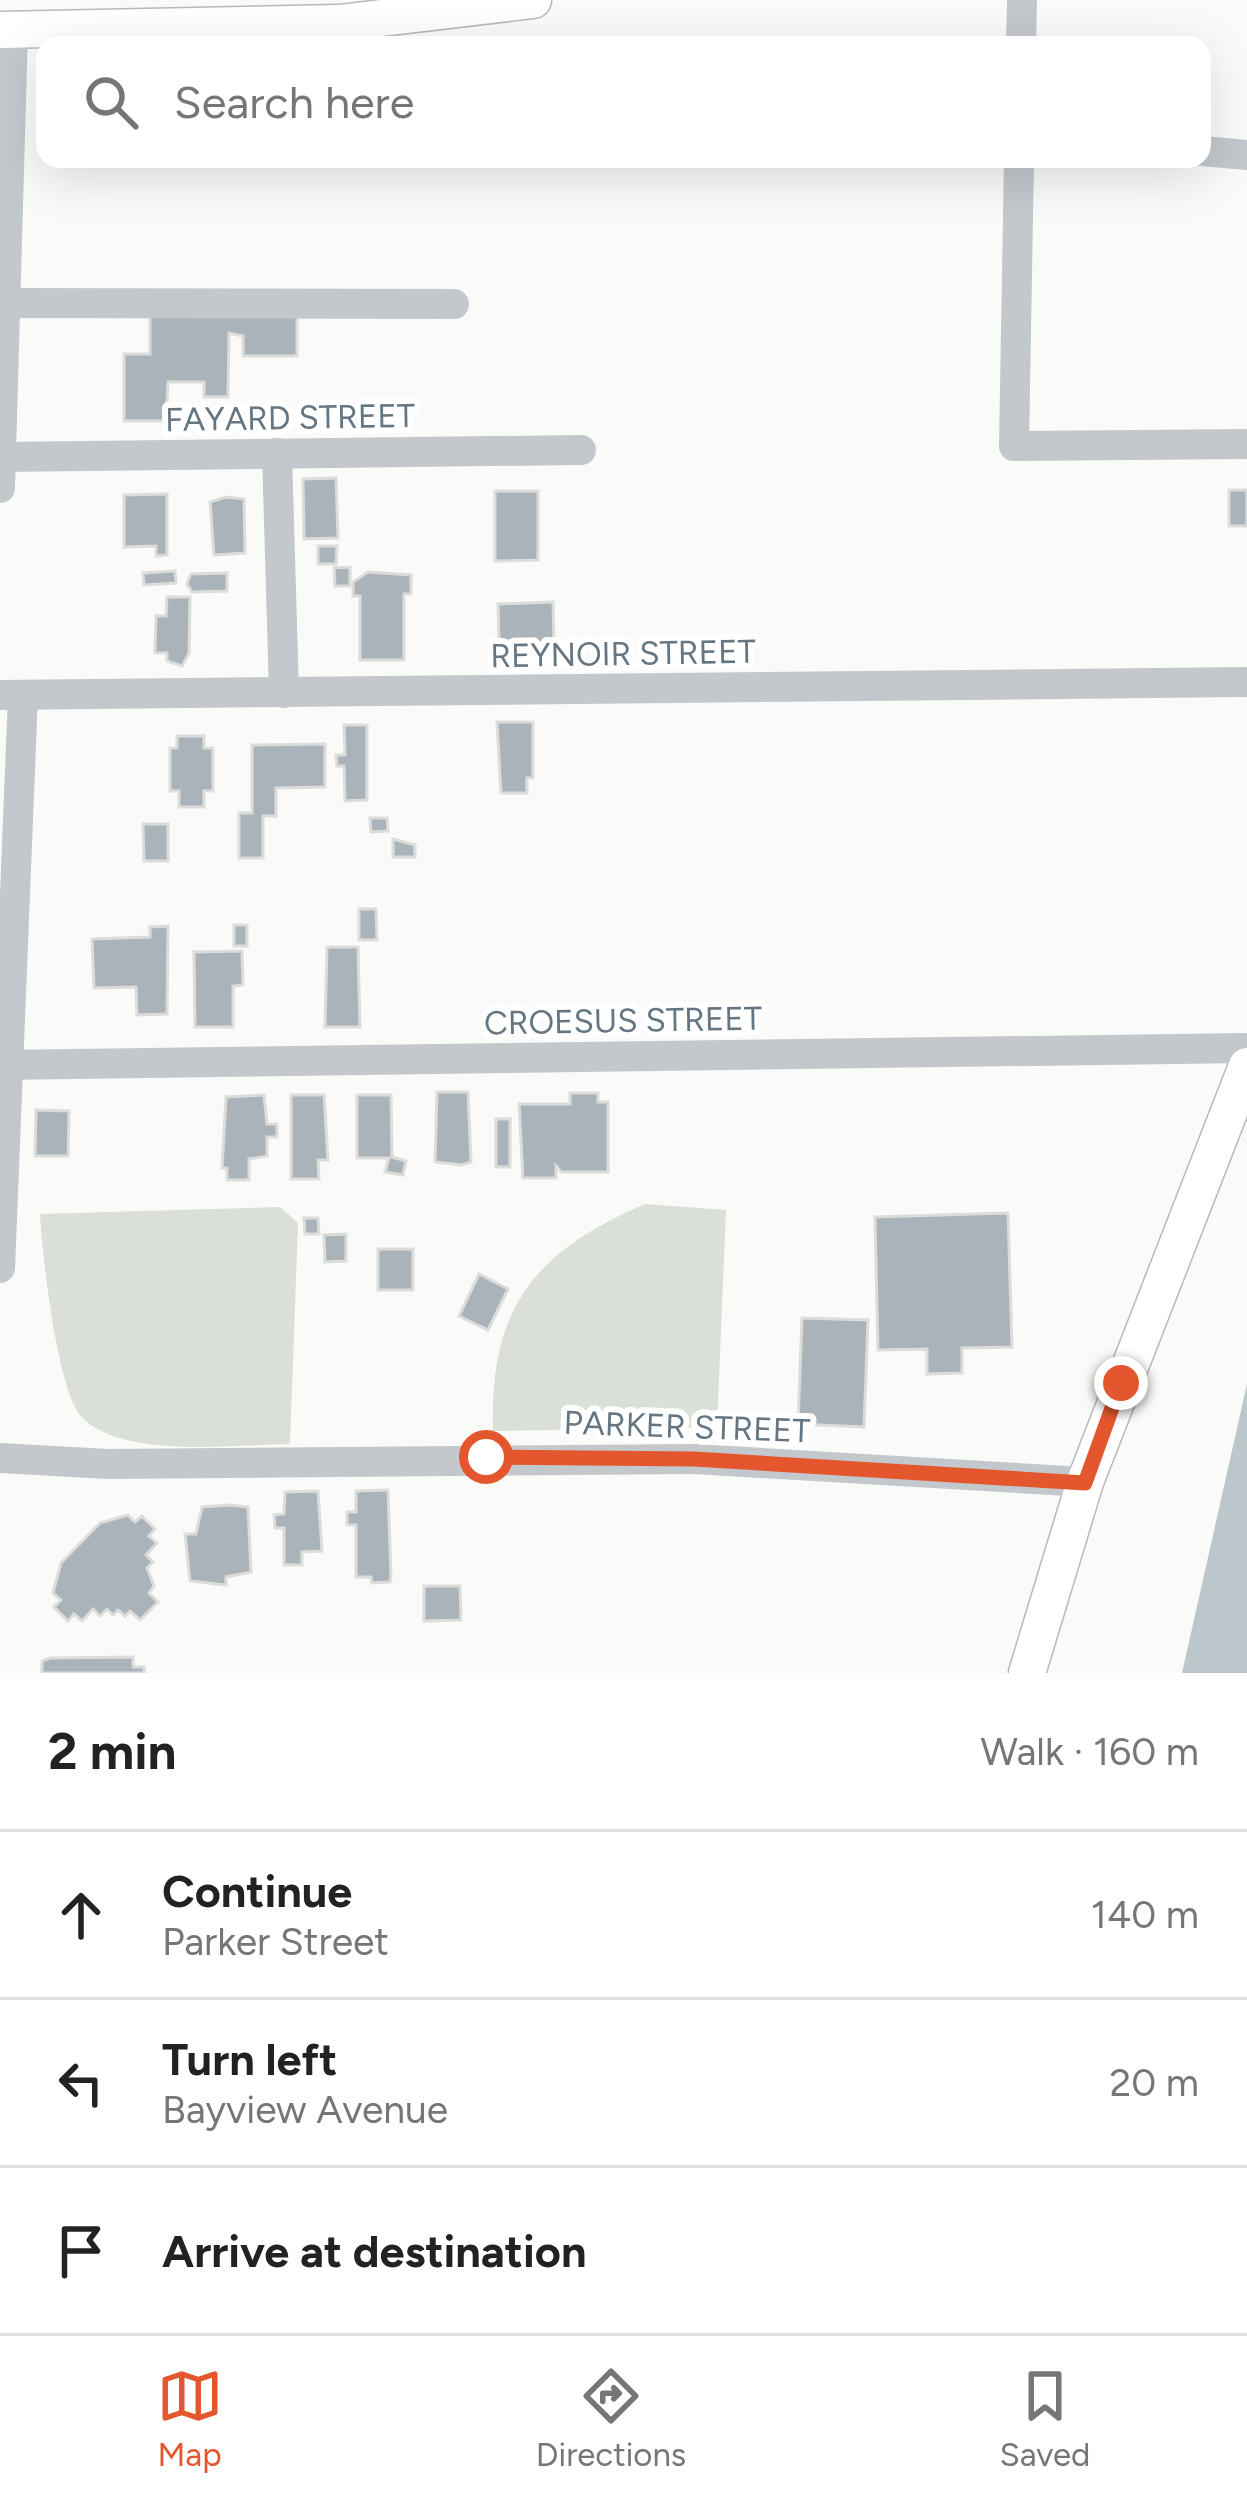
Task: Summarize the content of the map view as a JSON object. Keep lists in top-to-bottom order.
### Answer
{
  "streets": {
    "street": [
      "FAYARD STREET",
      "REYNOIR STREET",
      "CROESUS STREET",
      "PARKER STREET"
    ]
  },
  "page": {
    "search": "Search here",
    "heading": ["2 min", "Walk · 160 m"],
    "list": [
      ["Continue", "Parker Street", "140 m"],
      ["Turn left", "Bayview Avenue", "20 m"],
      "Arrive at destination"
    ],
    "nav": ["Map", "Directions", "Saved"]
  }
}
